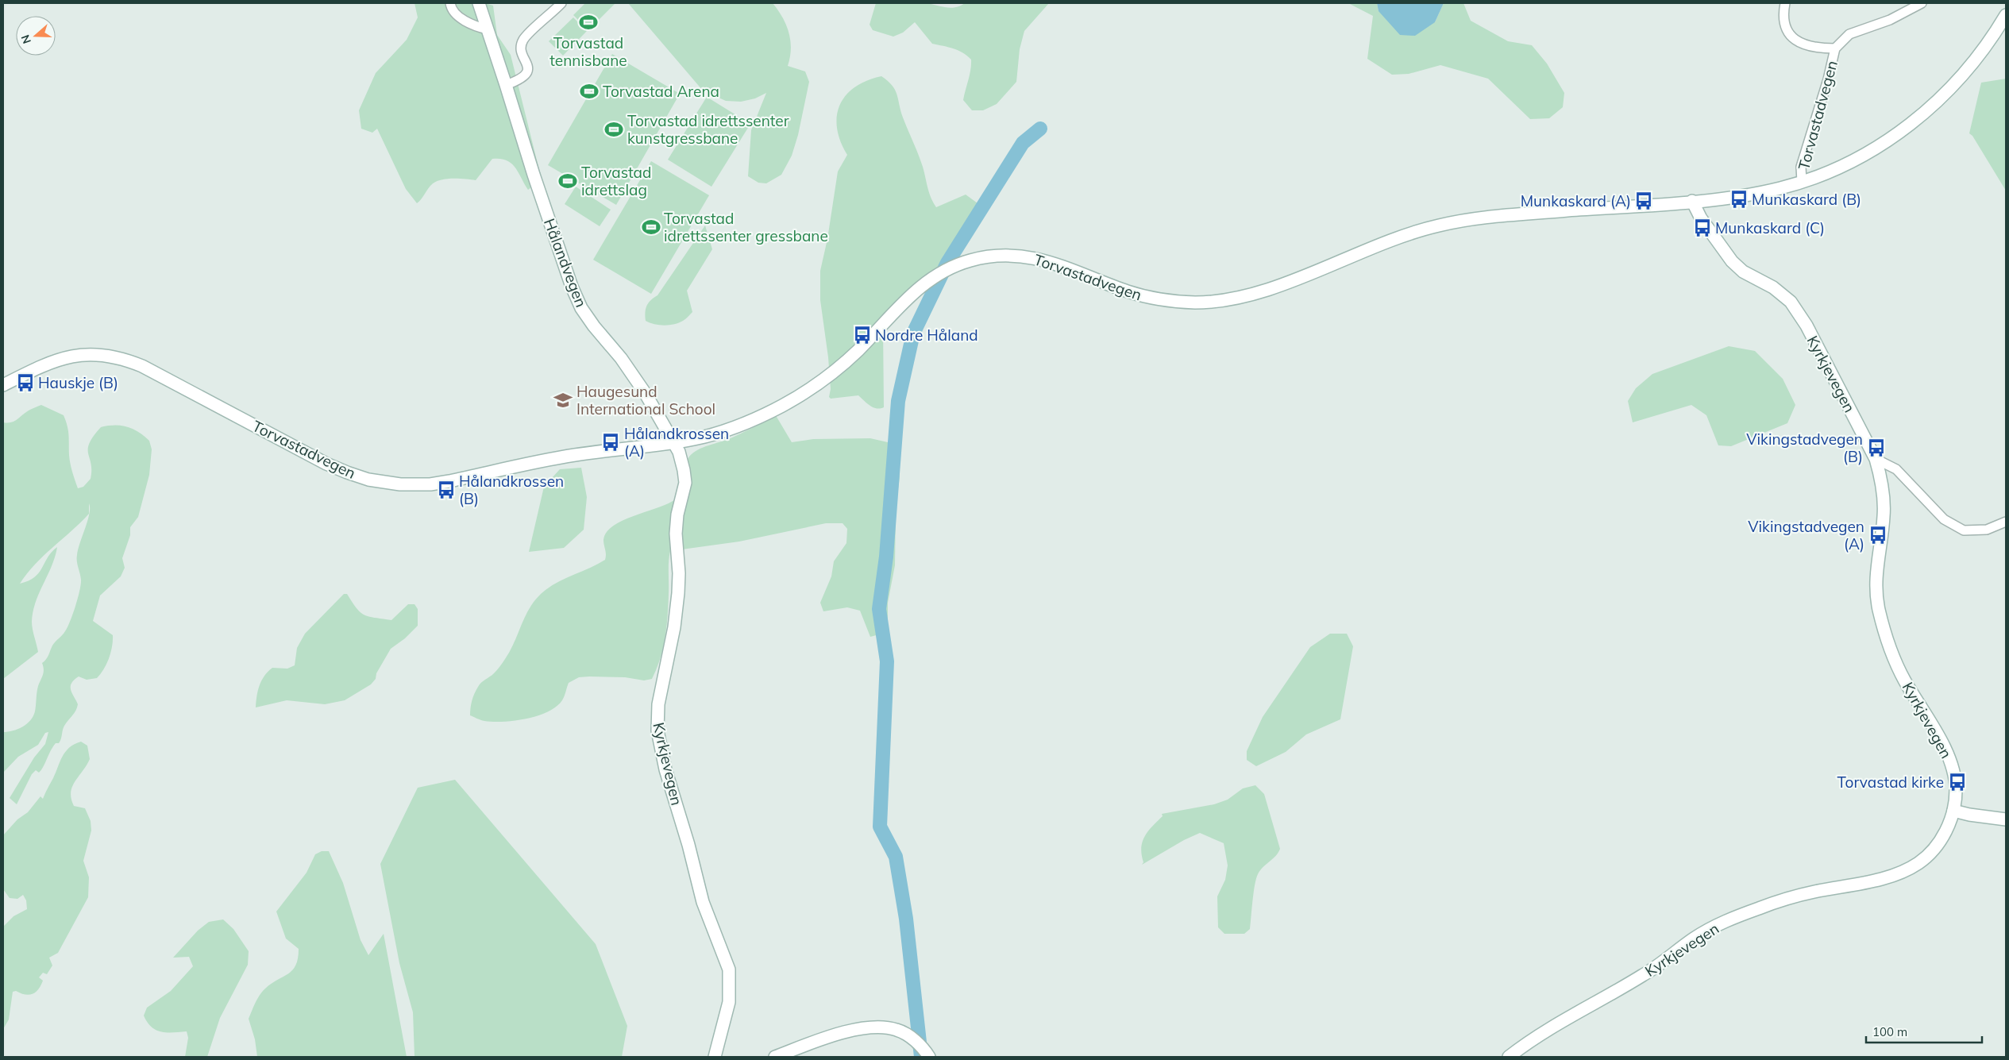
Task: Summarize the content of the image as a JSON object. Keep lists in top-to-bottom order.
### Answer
{
  "streets": {
    "main road": ["Torvastadvegen", "Hålandvegen", "Kyrkjevegen"]
  },
  "crossings": [
    ["Torvastadvegen", "Hålandvegen"],
    ["Torvastadvegen", "Kyrkjevegen"],
    ["Hålandvegen", "Kyrkjevegen"]
  ],
  "places": {
    "sports": [
      "Torvastad tennisbane",
      "Torvastad Arena",
      "Torvastad idrettssenter kunstgressbane",
      "Torvastad idrettslag",
      "Torvastad idrettssenter gressbane"
    ],
    "bus stop": [
      "Munkaskard (B)",
      "Munkaskard (A)",
      "Munkaskard (C)",
      "Nordre Håland",
      "Hauskje (B)",
      "Hålandkrossen (A)",
      "Vikingstadvegen (B)",
      "Hålandkrossen (B)",
      "Vikingstadvegen (A)",
      "Torvastad kirke"
    ],
    "school or university": ["Haugesund International School"]
  },
  "scale_bar": "100 m",
  "north": "left"
}
